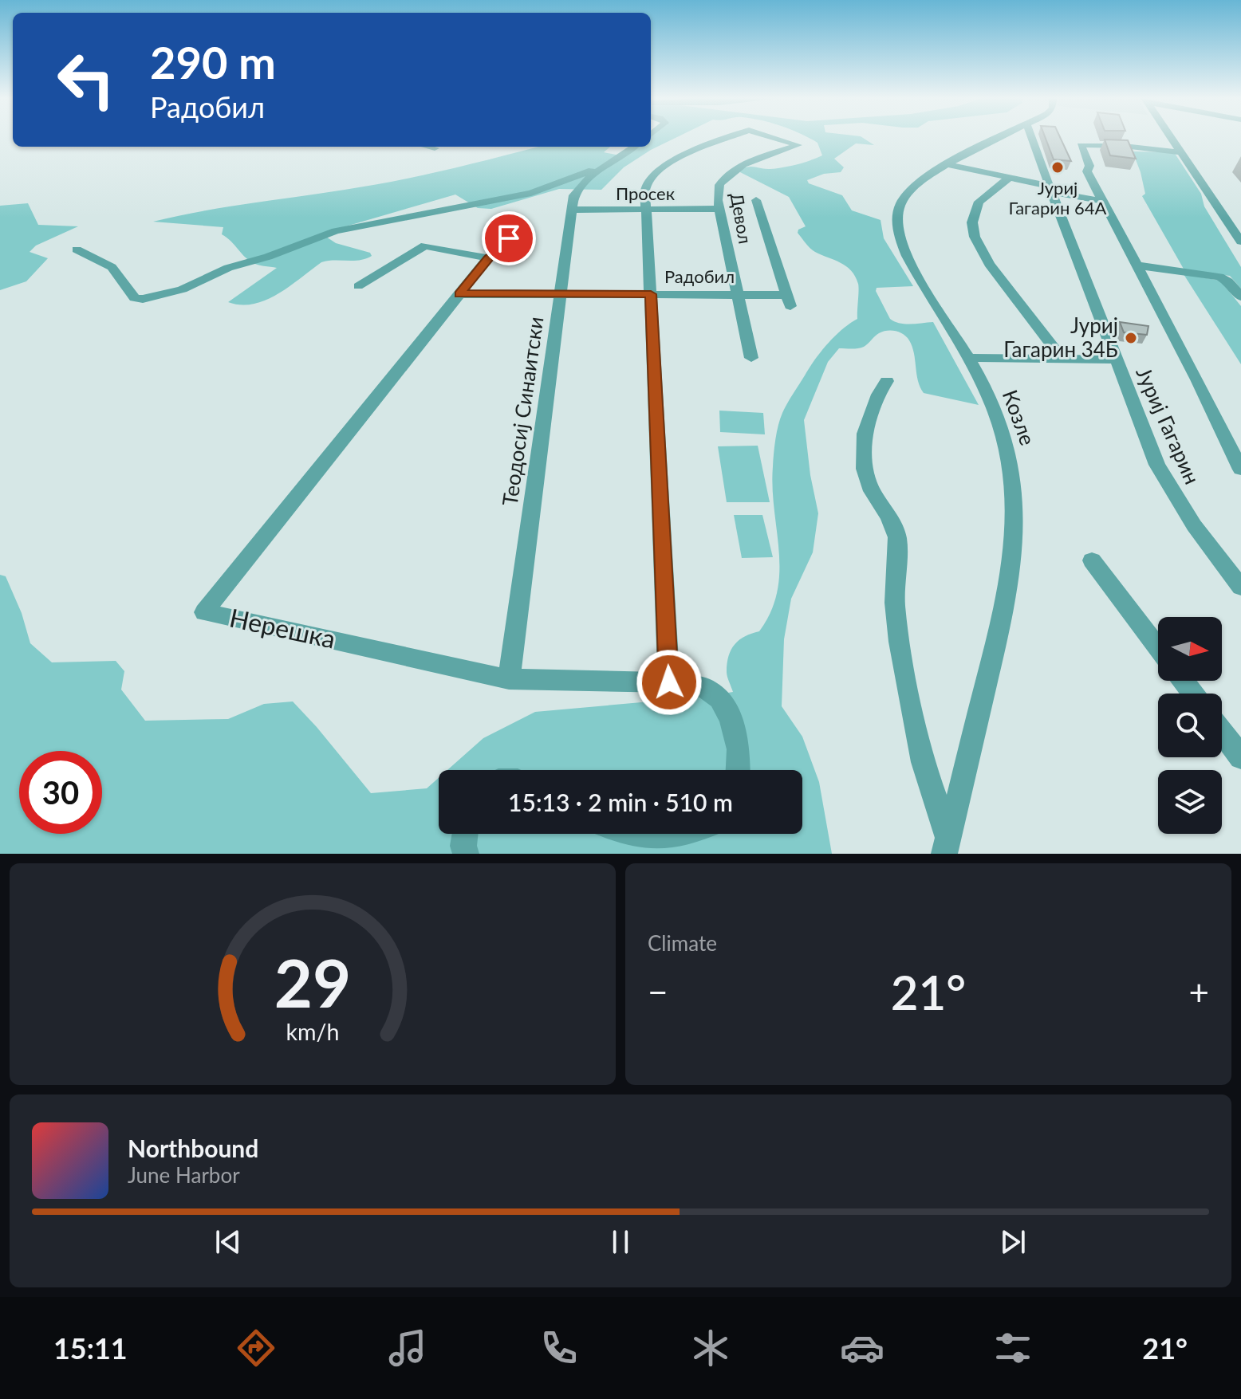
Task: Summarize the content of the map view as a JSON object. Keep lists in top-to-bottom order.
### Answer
{
  "streets": {
    "street": [
      "Просек",
      "Девол",
      "Радобил",
      "Теодосиј Синаитски",
      "Козле",
      "Јуриј Гагарин",
      "Нерешка"
    ]
  },
  "crossings": [
    ["Просек", "Девол"],
    ["Просек", "Теодосиј Синаитски"],
    ["Девол", "Радобил"],
    ["Радобил", "Теодосиј Синаитски"],
    ["Радобил", "Нерешка"],
    ["Теодосиј Синаитски", "Нерешка"]
  ],
  "places": ["Јуриј Гагарин 64А", "Јуриј Гагарин 34Б"],
  "north": "right",
  "page": {
    "turn": ["290 m", "Радобил"],
    "limit": "30",
    "trip": "15:13 · 2 min · 510 m",
    "tile": "Climate",
    "heat": ["−", "21°", "+"],
    "song": ["Northbound", "June Harbor"],
    "tabs": ["15:11", "21°"],
    "gauge": ["29", "km/h"]
  }
}
